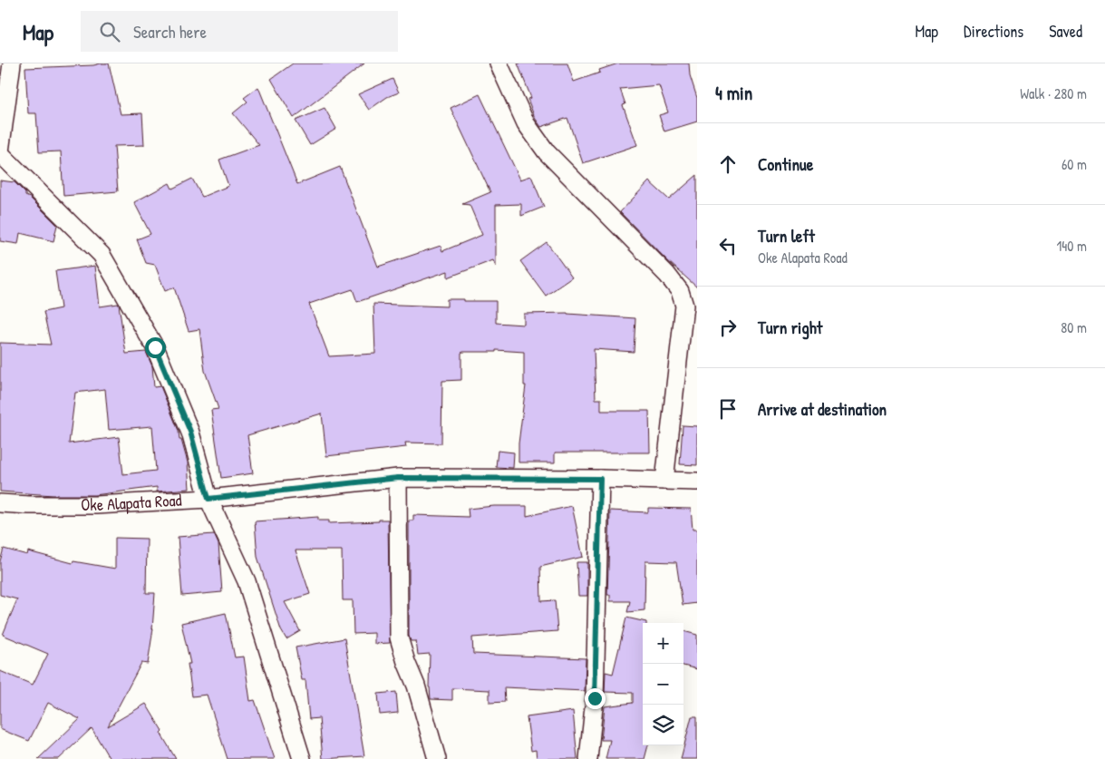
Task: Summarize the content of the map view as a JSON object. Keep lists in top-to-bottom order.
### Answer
{
  "streets": {
    "street": ["Oke Alapata Road"]
  },
  "page": {
    "header": "Map",
    "search": "Search here",
    "nav": ["Map", "Directions", "Saved"],
    "heading": ["4 min", "Walk · 280 m"],
    "list": [
      ["Continue", "60 m"],
      ["Turn left", "Oke Alapata Road", "140 m"],
      ["Turn right", "80 m"],
      "Arrive at destination"
    ],
    "map_buttons": ["+", "−"]
  }
}
